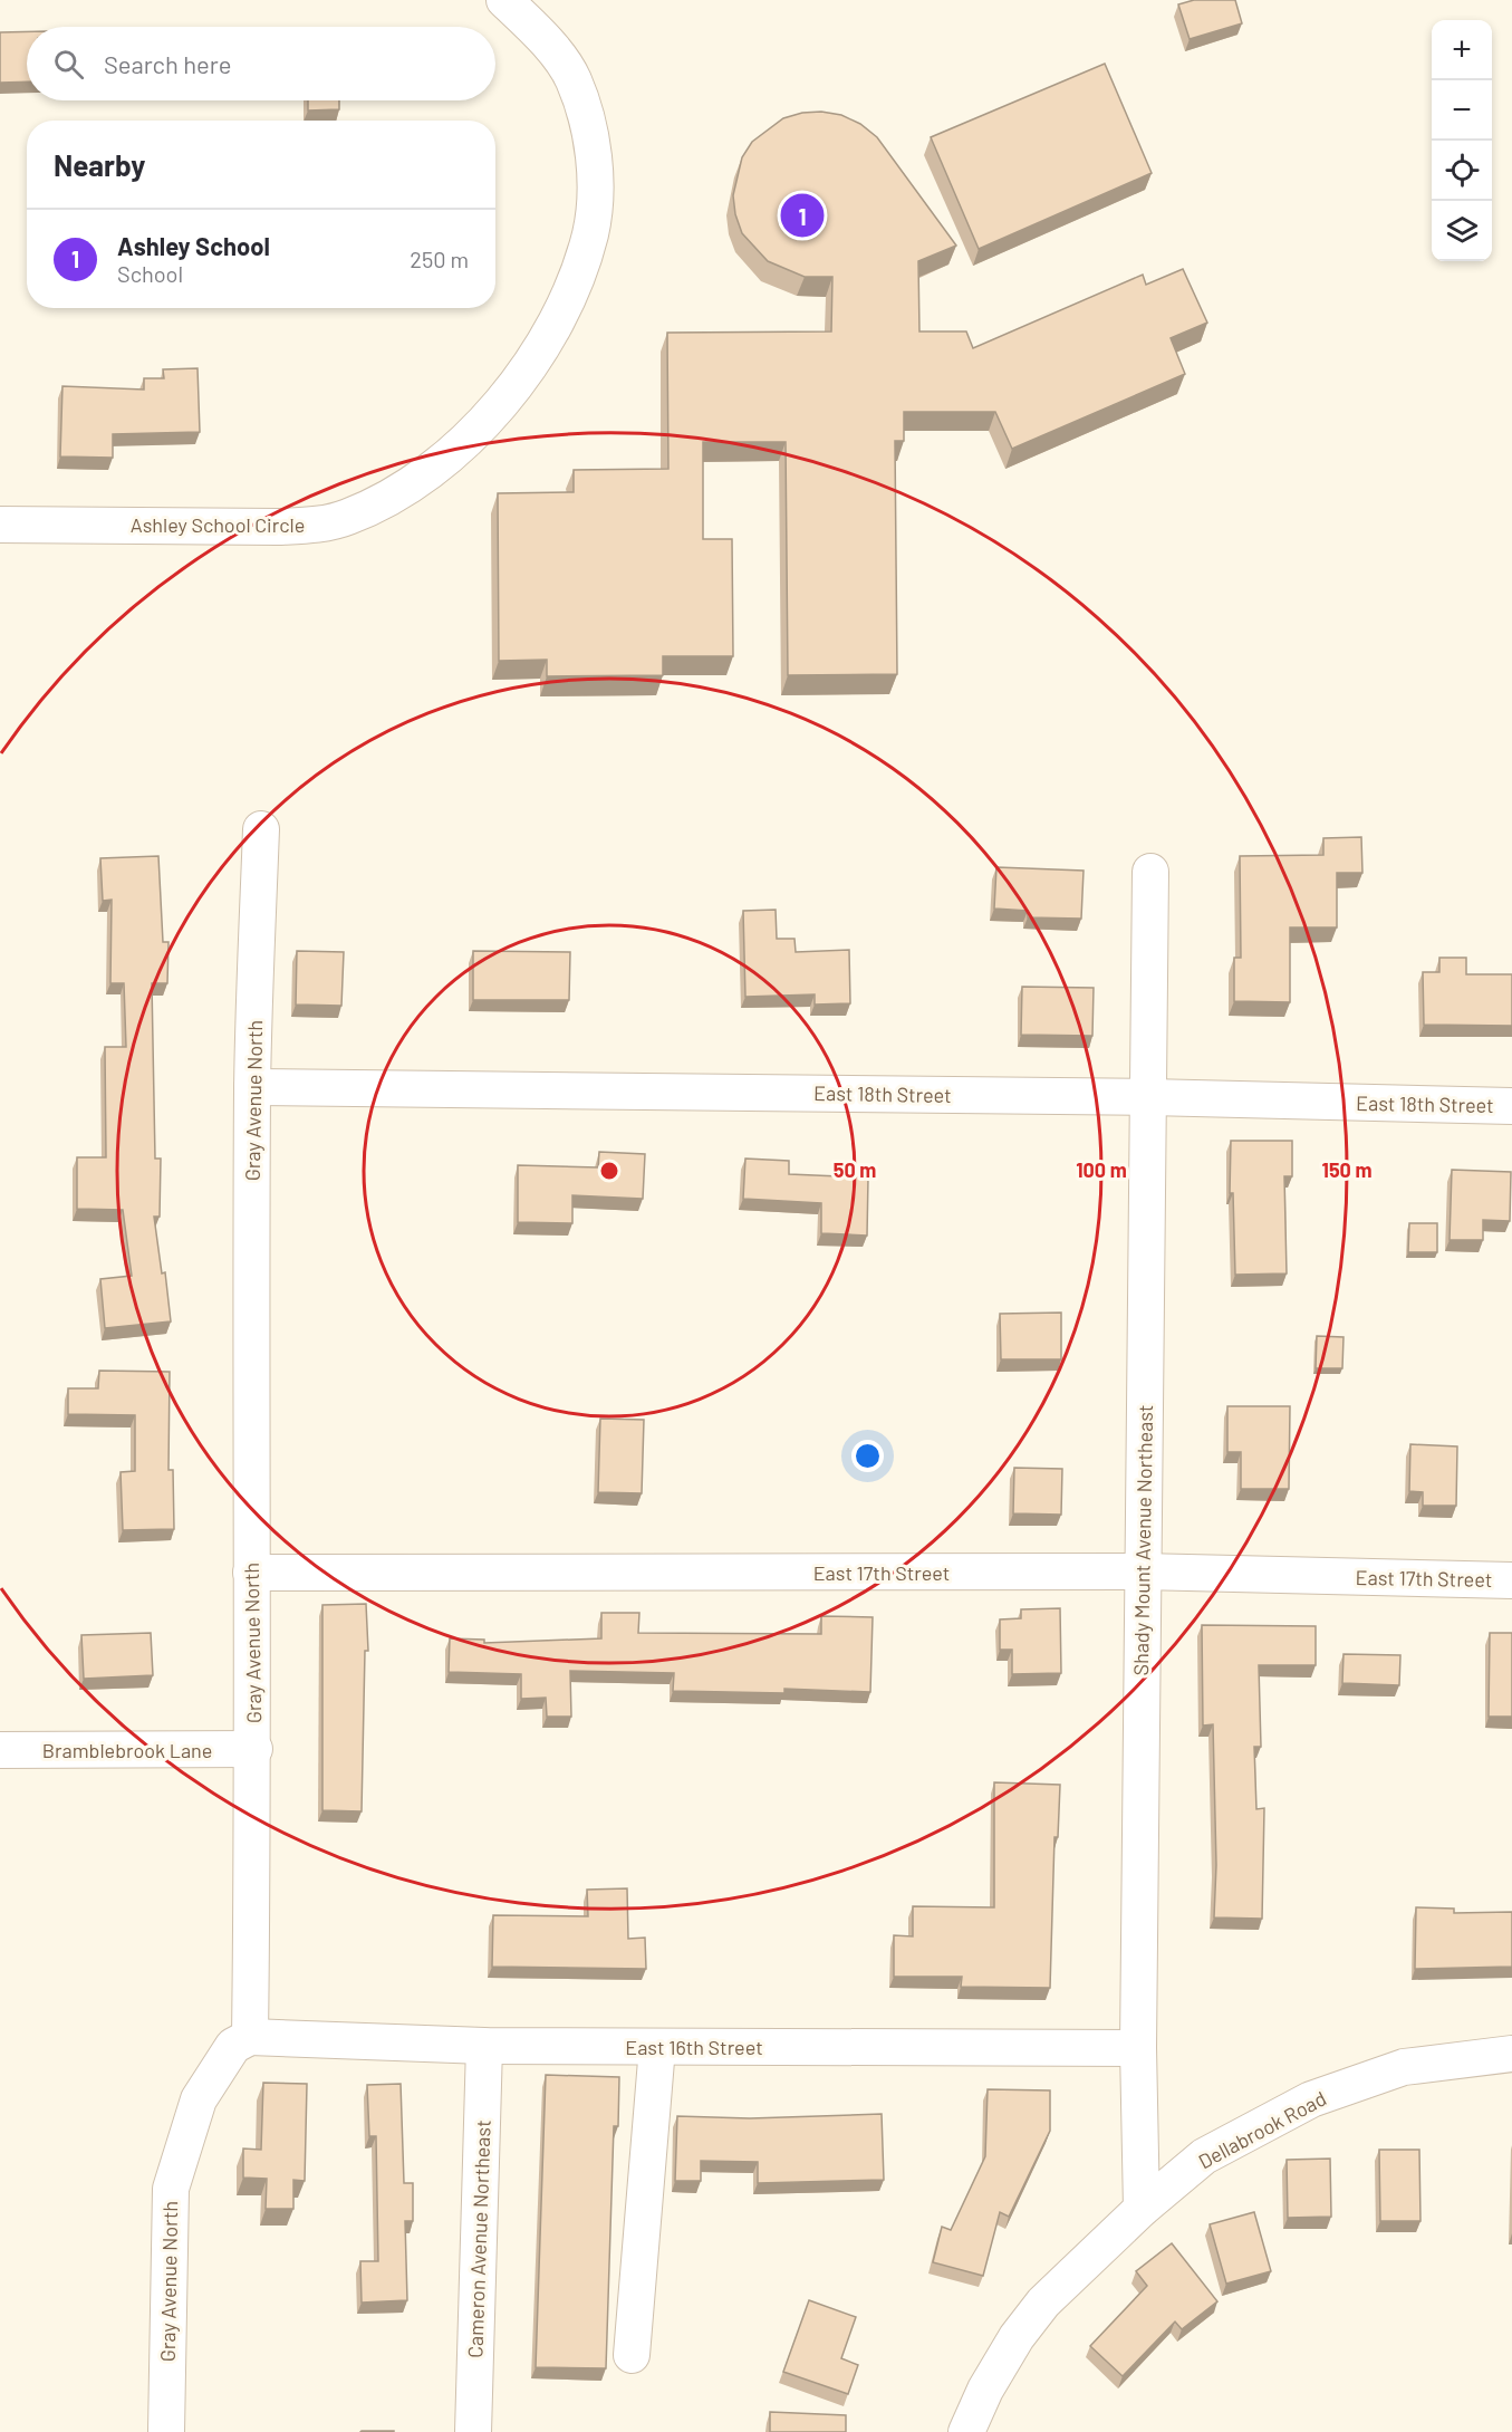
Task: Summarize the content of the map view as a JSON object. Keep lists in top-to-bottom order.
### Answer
{
  "streets": {
    "street": [
      "Ashley School Circle",
      "East 18th Street",
      "Gray Avenue North",
      "Shady Mount Avenue Northeast",
      "East 17th Street",
      "Bramblebrook Lane",
      "East 16th Street",
      "Dellabrook Road",
      "Cameron Avenue Northeast"
    ]
  },
  "crossings": [
    ["East 18th Street", "Gray Avenue North"],
    ["East 18th Street", "Shady Mount Avenue Northeast"],
    ["Gray Avenue North", "East 17th Street"],
    ["Gray Avenue North", "Bramblebrook Lane"],
    ["Gray Avenue North", "East 16th Street"],
    ["Shady Mount Avenue Northeast", "East 17th Street"],
    ["Shady Mount Avenue Northeast", "East 16th Street"],
    ["Shady Mount Avenue Northeast", "Dellabrook Road"],
    ["East 16th Street", "Cameron Avenue Northeast"]
  ],
  "page": {
    "map_buttons": ["+", "−"],
    "search": "Search here",
    "heading": "Nearby",
    "pins": "1",
    "list": [
      {
        "mark": "1",
        "name": "Ashley School",
        "note": "School",
        "value": "250 m"
      }
    ]
  },
  "rings": ["50 m", "100 m", "150 m"]
}
